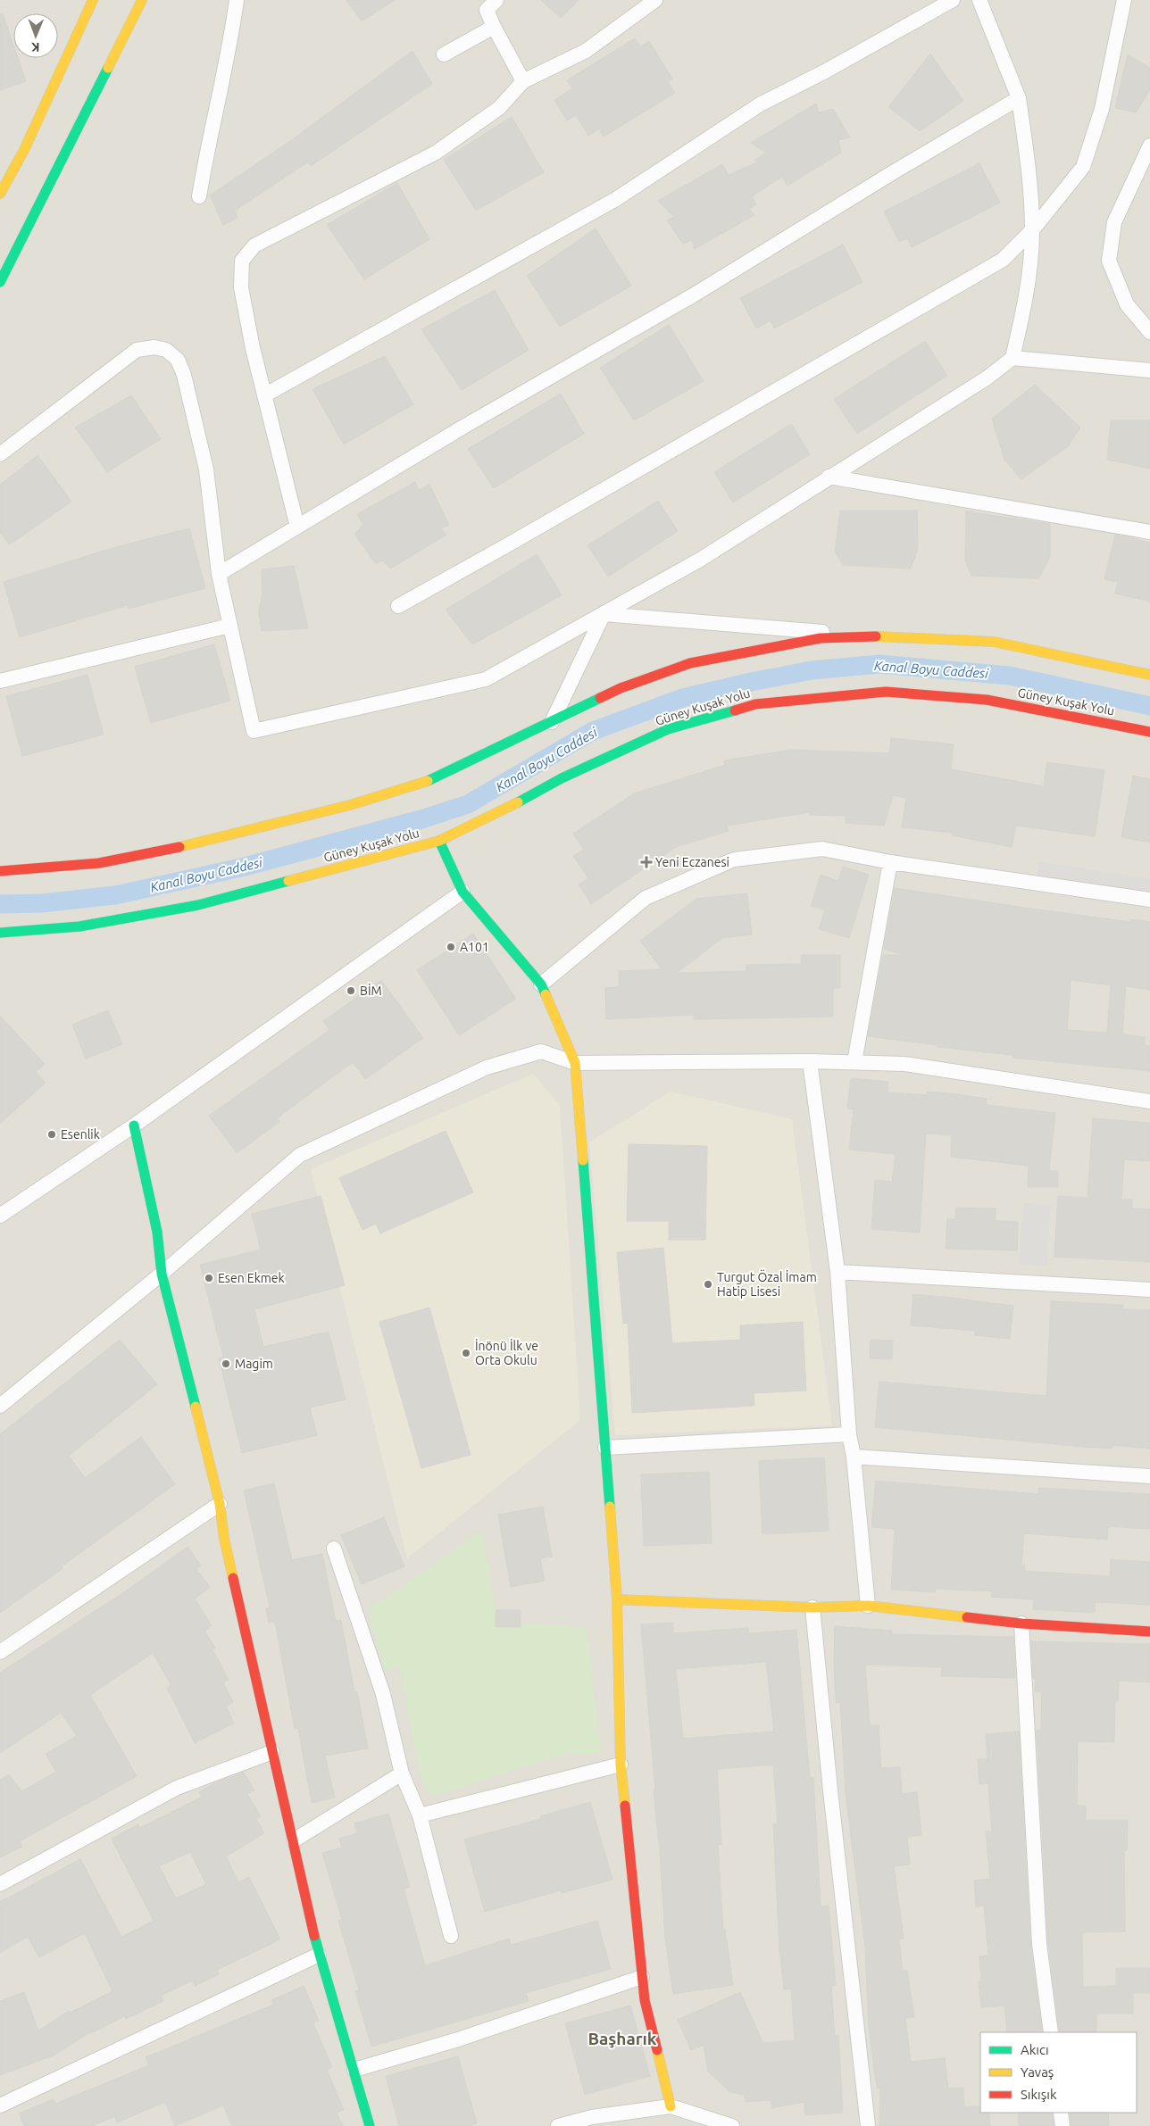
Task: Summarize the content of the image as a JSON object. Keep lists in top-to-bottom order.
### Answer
{
  "streets": {
    "main road": ["Güney Kuşak Yolu"]
  },
  "districts": ["Başharık"],
  "water": ["Kanal Boyu Caddesi"],
  "places": {
    "health": ["Yeni Eczanesi"],
    "other": [
      "A101",
      "BİM",
      "Esenlik",
      "Esen Ekmek",
      "Turgut Özal İmam Hatip Lisesi",
      "İnönü İlk ve Orta Okulu",
      "Magim"
    ]
  },
  "legend": ["Akıcı", "Yavaş", "Sıkışık"],
  "north": "bottom"
}
